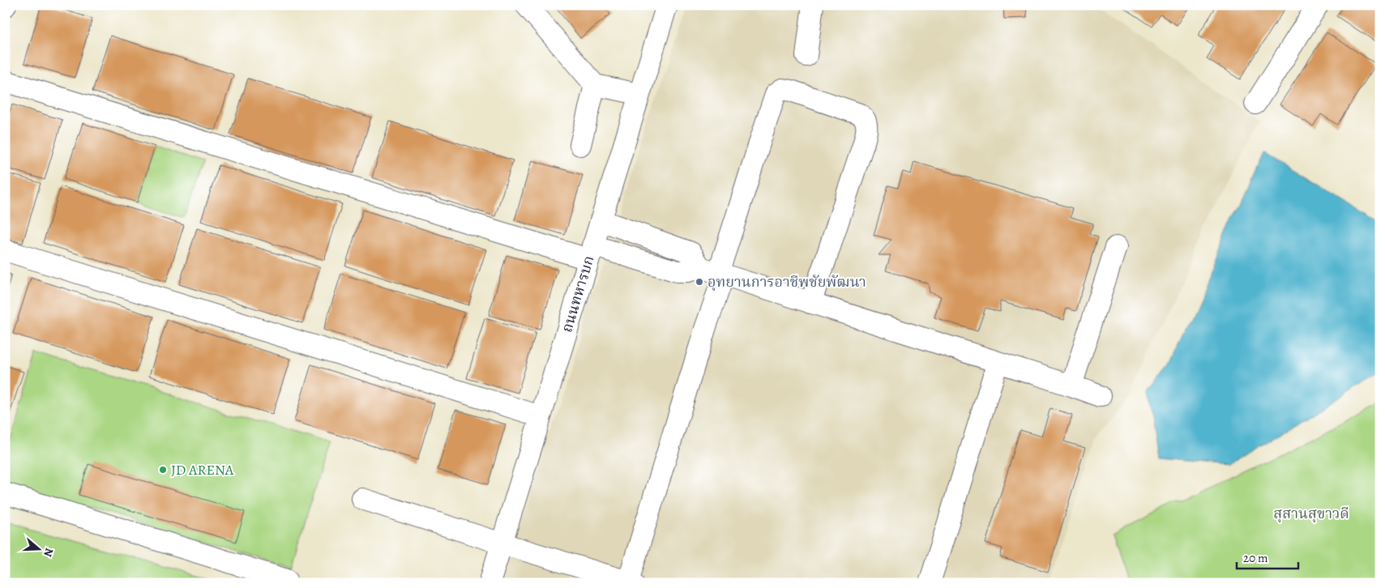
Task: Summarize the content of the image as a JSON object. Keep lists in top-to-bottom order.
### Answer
{
  "streets": {
    "street": ["ถนนทหารบก"]
  },
  "parks": ["สุสานสุขาวดี"],
  "places": ["อุทยานการอาชีพชัยพัฒนา", "JD ARENA"],
  "scale_bar": "20 m",
  "north": "right"
}
